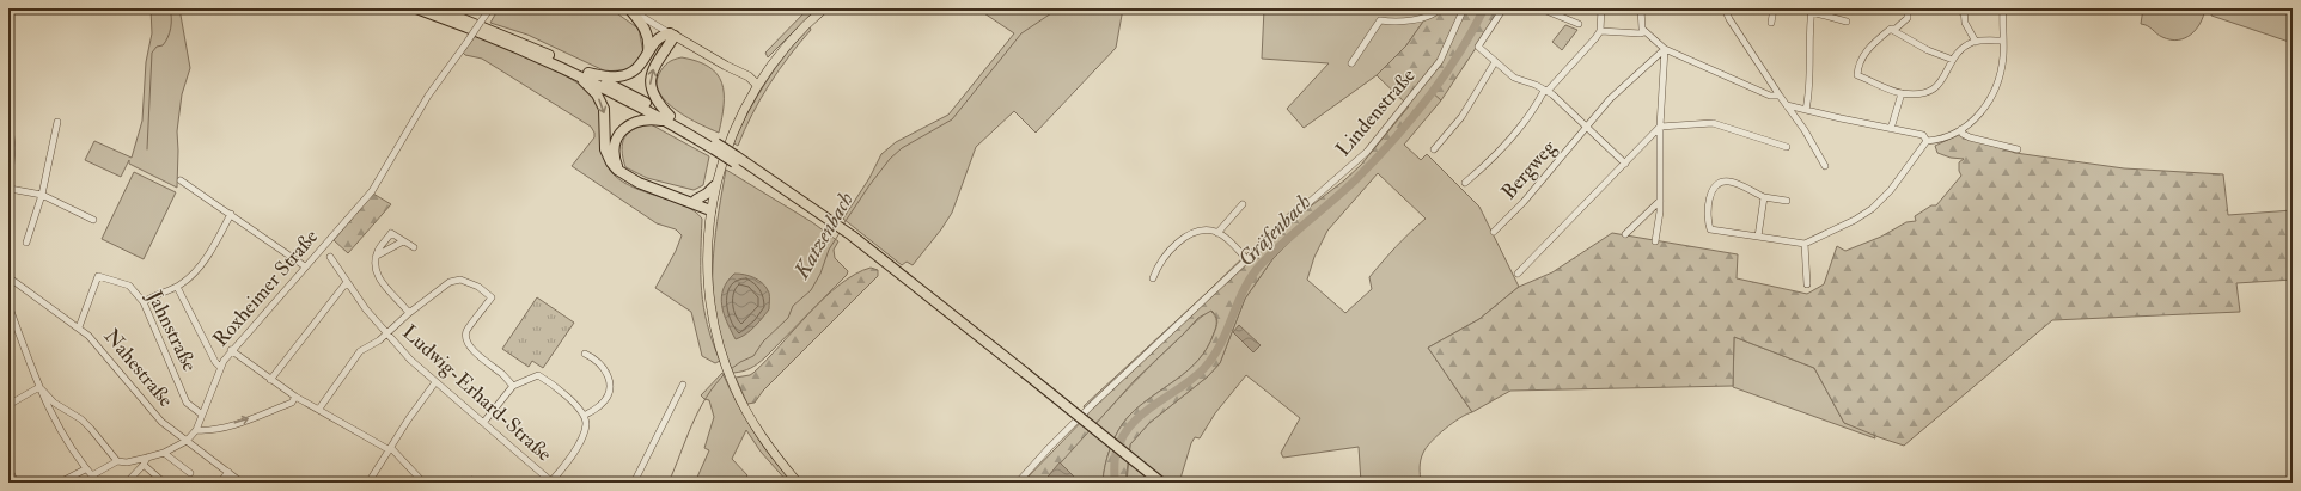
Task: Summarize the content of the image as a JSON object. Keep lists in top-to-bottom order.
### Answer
{
  "streets": {
    "street": [
      "Lindenstraße",
      "Bergweg",
      "Roxheimer Straße",
      "Jahnstraße",
      "Nahestraße",
      "Ludwig-Erhard-Straße"
    ]
  },
  "crossings": [
    ["Roxheimer Straße", "Jahnstraße"],
    ["Roxheimer Straße", "Nahestraße"],
    ["Jahnstraße", "Nahestraße"]
  ],
  "water": ["Gräfenbach", "Katzenbach"]
}
